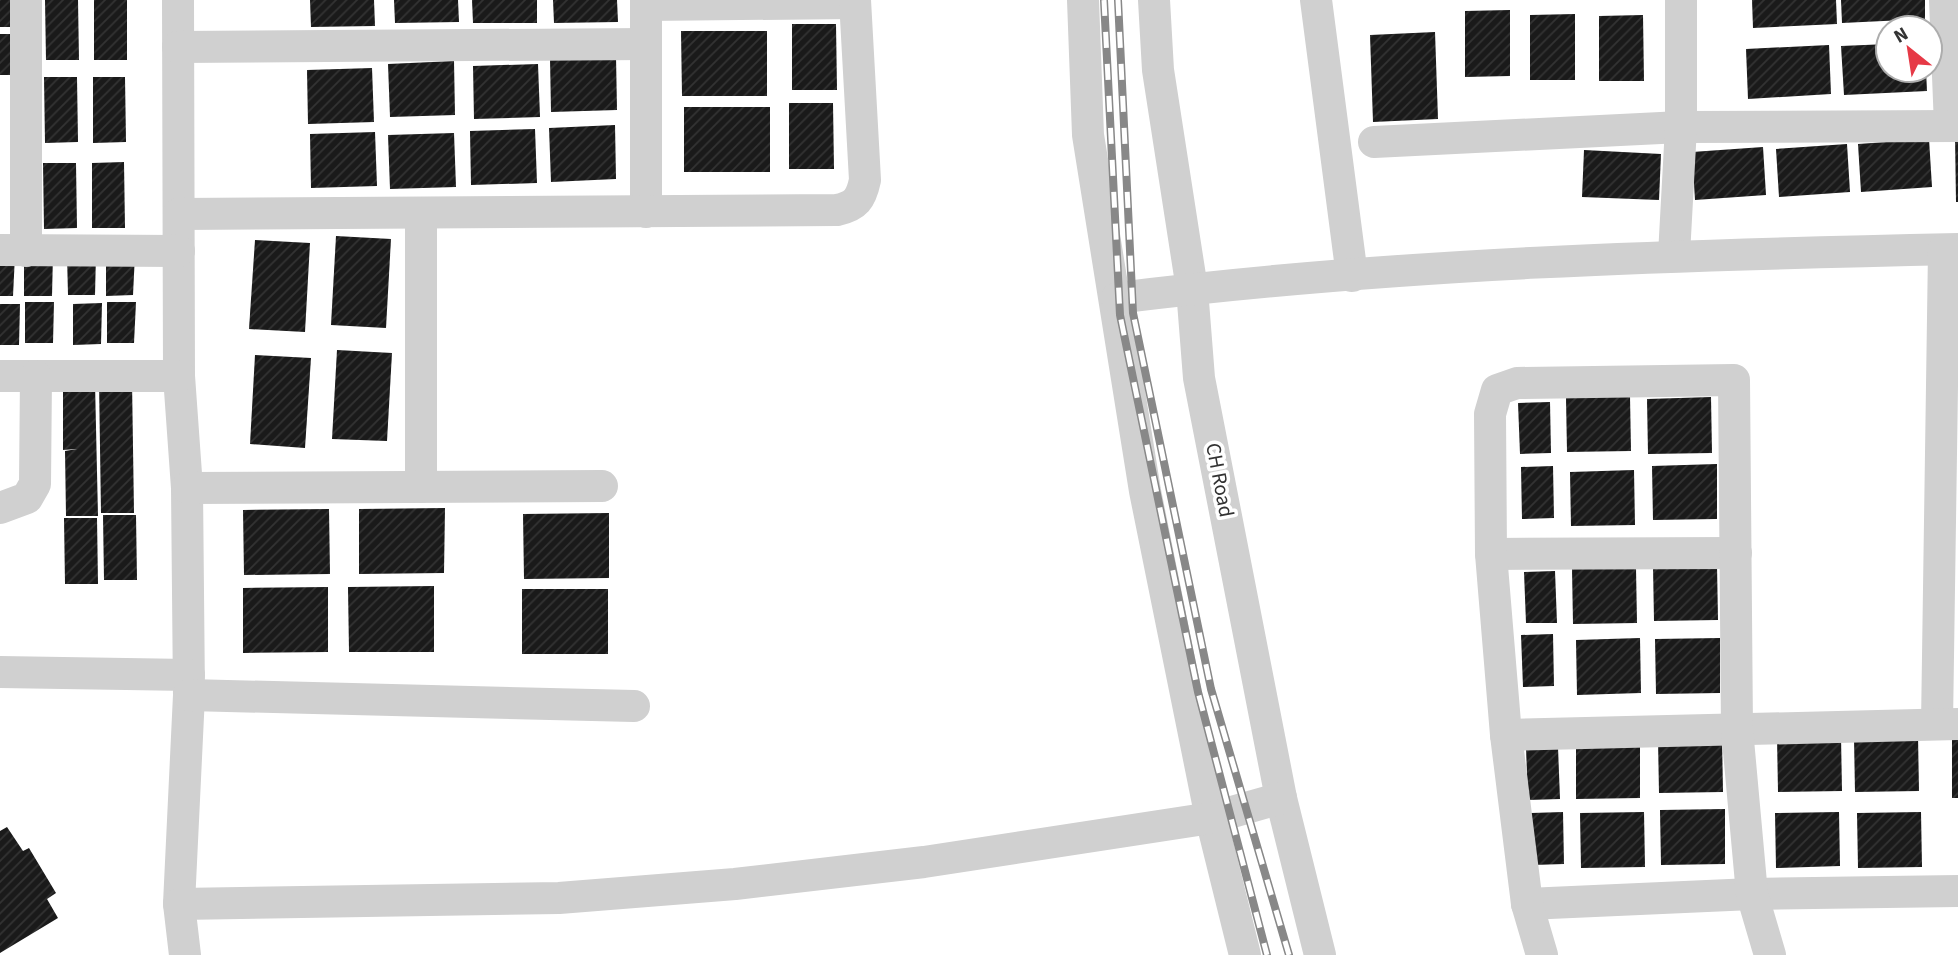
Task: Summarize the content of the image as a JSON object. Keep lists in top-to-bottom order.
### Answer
{
  "streets": {
    "street": ["CH Road"]
  },
  "north": "top left"
}
